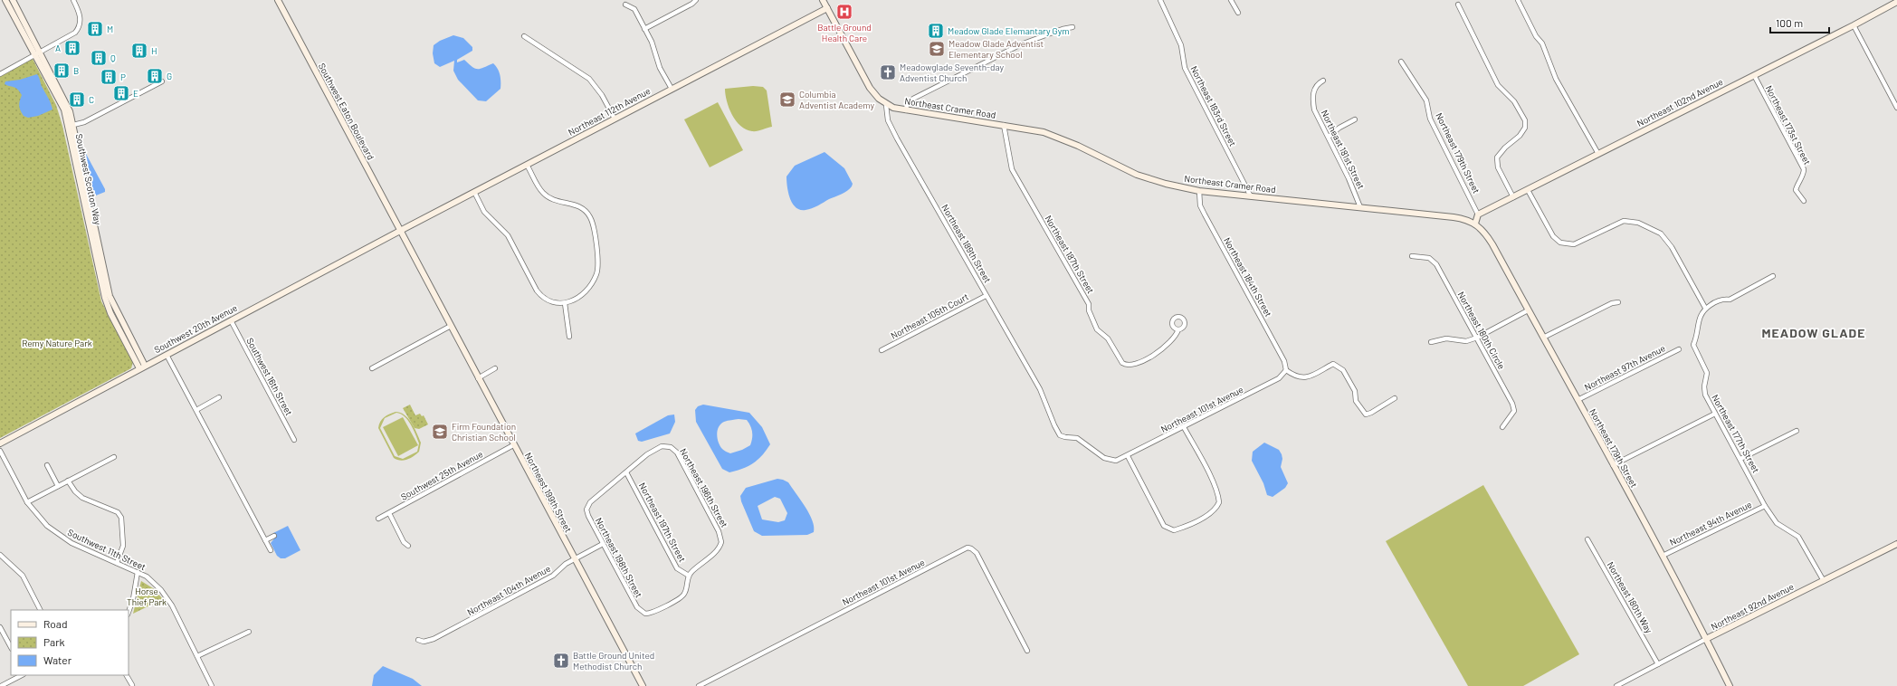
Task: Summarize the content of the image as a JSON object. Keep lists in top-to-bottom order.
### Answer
{
  "streets": {
    "street": [
      "Northeast 102nd Avenue",
      "Northeast 183rd Street",
      "Northeast Cramer Road",
      "Southwest Eaton Boulevard",
      "Northeast 112th Avenue",
      "Northeast 173st Street",
      "Northeast 181st Street",
      "Northeast 179th Street",
      "Southwest Scotton Way",
      "Northeast 189th Street",
      "Northeast 187th Street",
      "Northeast 184th Street",
      "Northeast 105th Court",
      "Southwest 20th Avenue",
      "Northeast 180th Circle",
      "Northeast 97th Avenue",
      "Southwest 16th Street",
      "Northeast 101st Avenue",
      "Northeast 177th Street",
      "Southwest 25th Avenue",
      "Northeast 196th Street",
      "Northeast 199th Street",
      "Northeast 197th Street",
      "Northeast 94th Avenue",
      "Southwest 11th Street",
      "Northeast 198th Street",
      "Northeast 104th Avenue",
      "Northeast 180th Way",
      "Northeast 92nd Avenue"
    ]
  },
  "crossings": [
    ["Northeast 102nd Avenue", "Northeast 173st Street"],
    ["Northeast 102nd Avenue", "Northeast 179th Street"],
    ["Northeast 183rd Street", "Northeast Cramer Road"],
    ["Northeast Cramer Road", "Northeast 181st Street"],
    ["Northeast Cramer Road", "Northeast 179th Street"],
    ["Northeast Cramer Road", "Northeast 189th Street"],
    ["Northeast Cramer Road", "Northeast 187th Street"],
    ["Northeast Cramer Road", "Northeast 184th Street"],
    ["Southwest Eaton Boulevard", "Northeast 112th Avenue"],
    ["Southwest Eaton Boulevard", "Southwest 20th Avenue"],
    ["Southwest Eaton Boulevard", "Northeast 199th Street"],
    ["Northeast 112th Avenue", "Southwest 20th Avenue"],
    ["Northeast 112th Avenue", "Northeast 199th Street"],
    ["Northeast 179th Street", "Northeast 97th Avenue"],
    ["Northeast 179th Street", "Northeast 94th Avenue"],
    ["Northeast 179th Street", "Northeast 92nd Avenue"],
    ["Southwest Scotton Way", "Southwest 20th Avenue"],
    ["Northeast 189th Street", "Northeast 105th Court"],
    ["Northeast 189th Street", "Northeast 101st Avenue"],
    ["Northeast 184th Street", "Northeast 101st Avenue"],
    ["Southwest 20th Avenue", "Southwest 16th Street"],
    ["Southwest 20th Avenue", "Northeast 199th Street"],
    ["Northeast 177th Street", "Northeast 94th Avenue"],
    ["Northeast 177th Street", "Northeast 92nd Avenue"],
    ["Southwest 25th Avenue", "Northeast 199th Street"],
    ["Northeast 196th Street", "Northeast 197th Street"],
    ["Northeast 196th Street", "Northeast 198th Street"],
    ["Northeast 199th Street", "Northeast 104th Avenue"],
    ["Northeast 197th Street", "Northeast 198th Street"],
    ["Northeast 198th Street", "Northeast 104th Avenue"],
    ["Northeast 180th Way", "Northeast 92nd Avenue"]
  ],
  "districts": ["MEADOW GLADE"],
  "parks": ["Remy Nature Park", "Horse Thief Park"],
  "places": {
    "hospital": ["Battle Ground Health Care"],
    "building": [
      "M",
      "Meadow Glade Elemantary Gym",
      "A",
      "H",
      "Q",
      "B",
      "G",
      "P",
      "E",
      "C"
    ],
    "school or university": ["Meadow Glade Adventist Elementary School", "Columbia Adventist Academy", "Firm Foundation Christian School"],
    "church": ["Meadowglade Seventh-day Adventist Church", "Battle Ground United Methodist Church"]
  },
  "legend": ["Road", "Park", "Water"],
  "scale_bar": "100 m"
}
